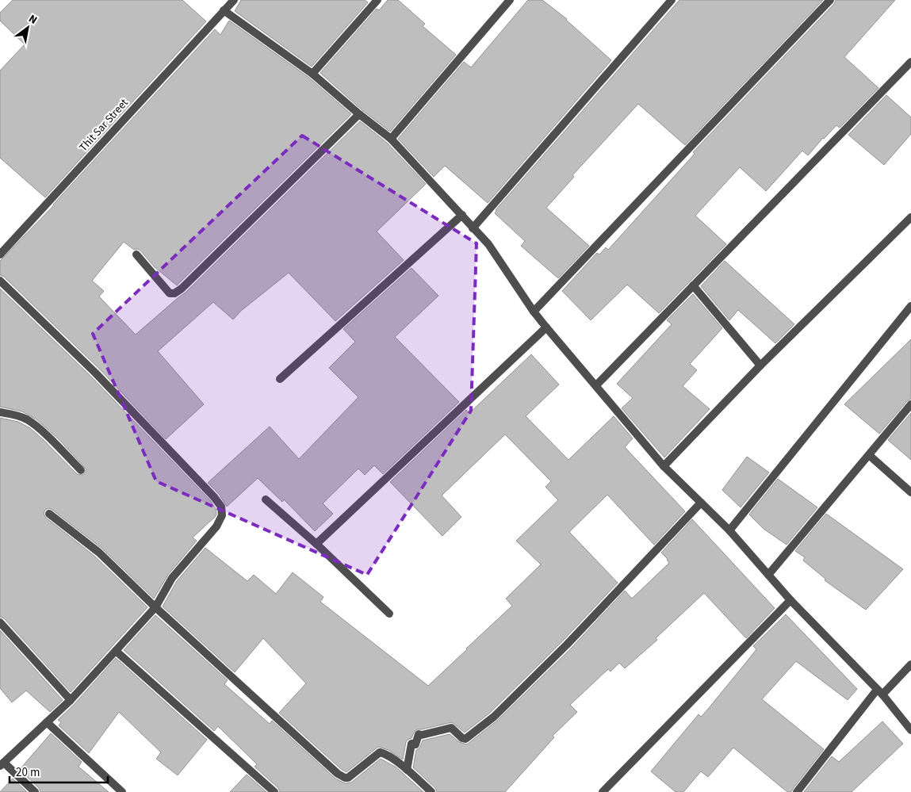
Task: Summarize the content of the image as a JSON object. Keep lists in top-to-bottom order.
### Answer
{
  "streets": {
    "street": ["Thit Sar Street"]
  },
  "scale_bar": "20 m",
  "north": "top right"
}
